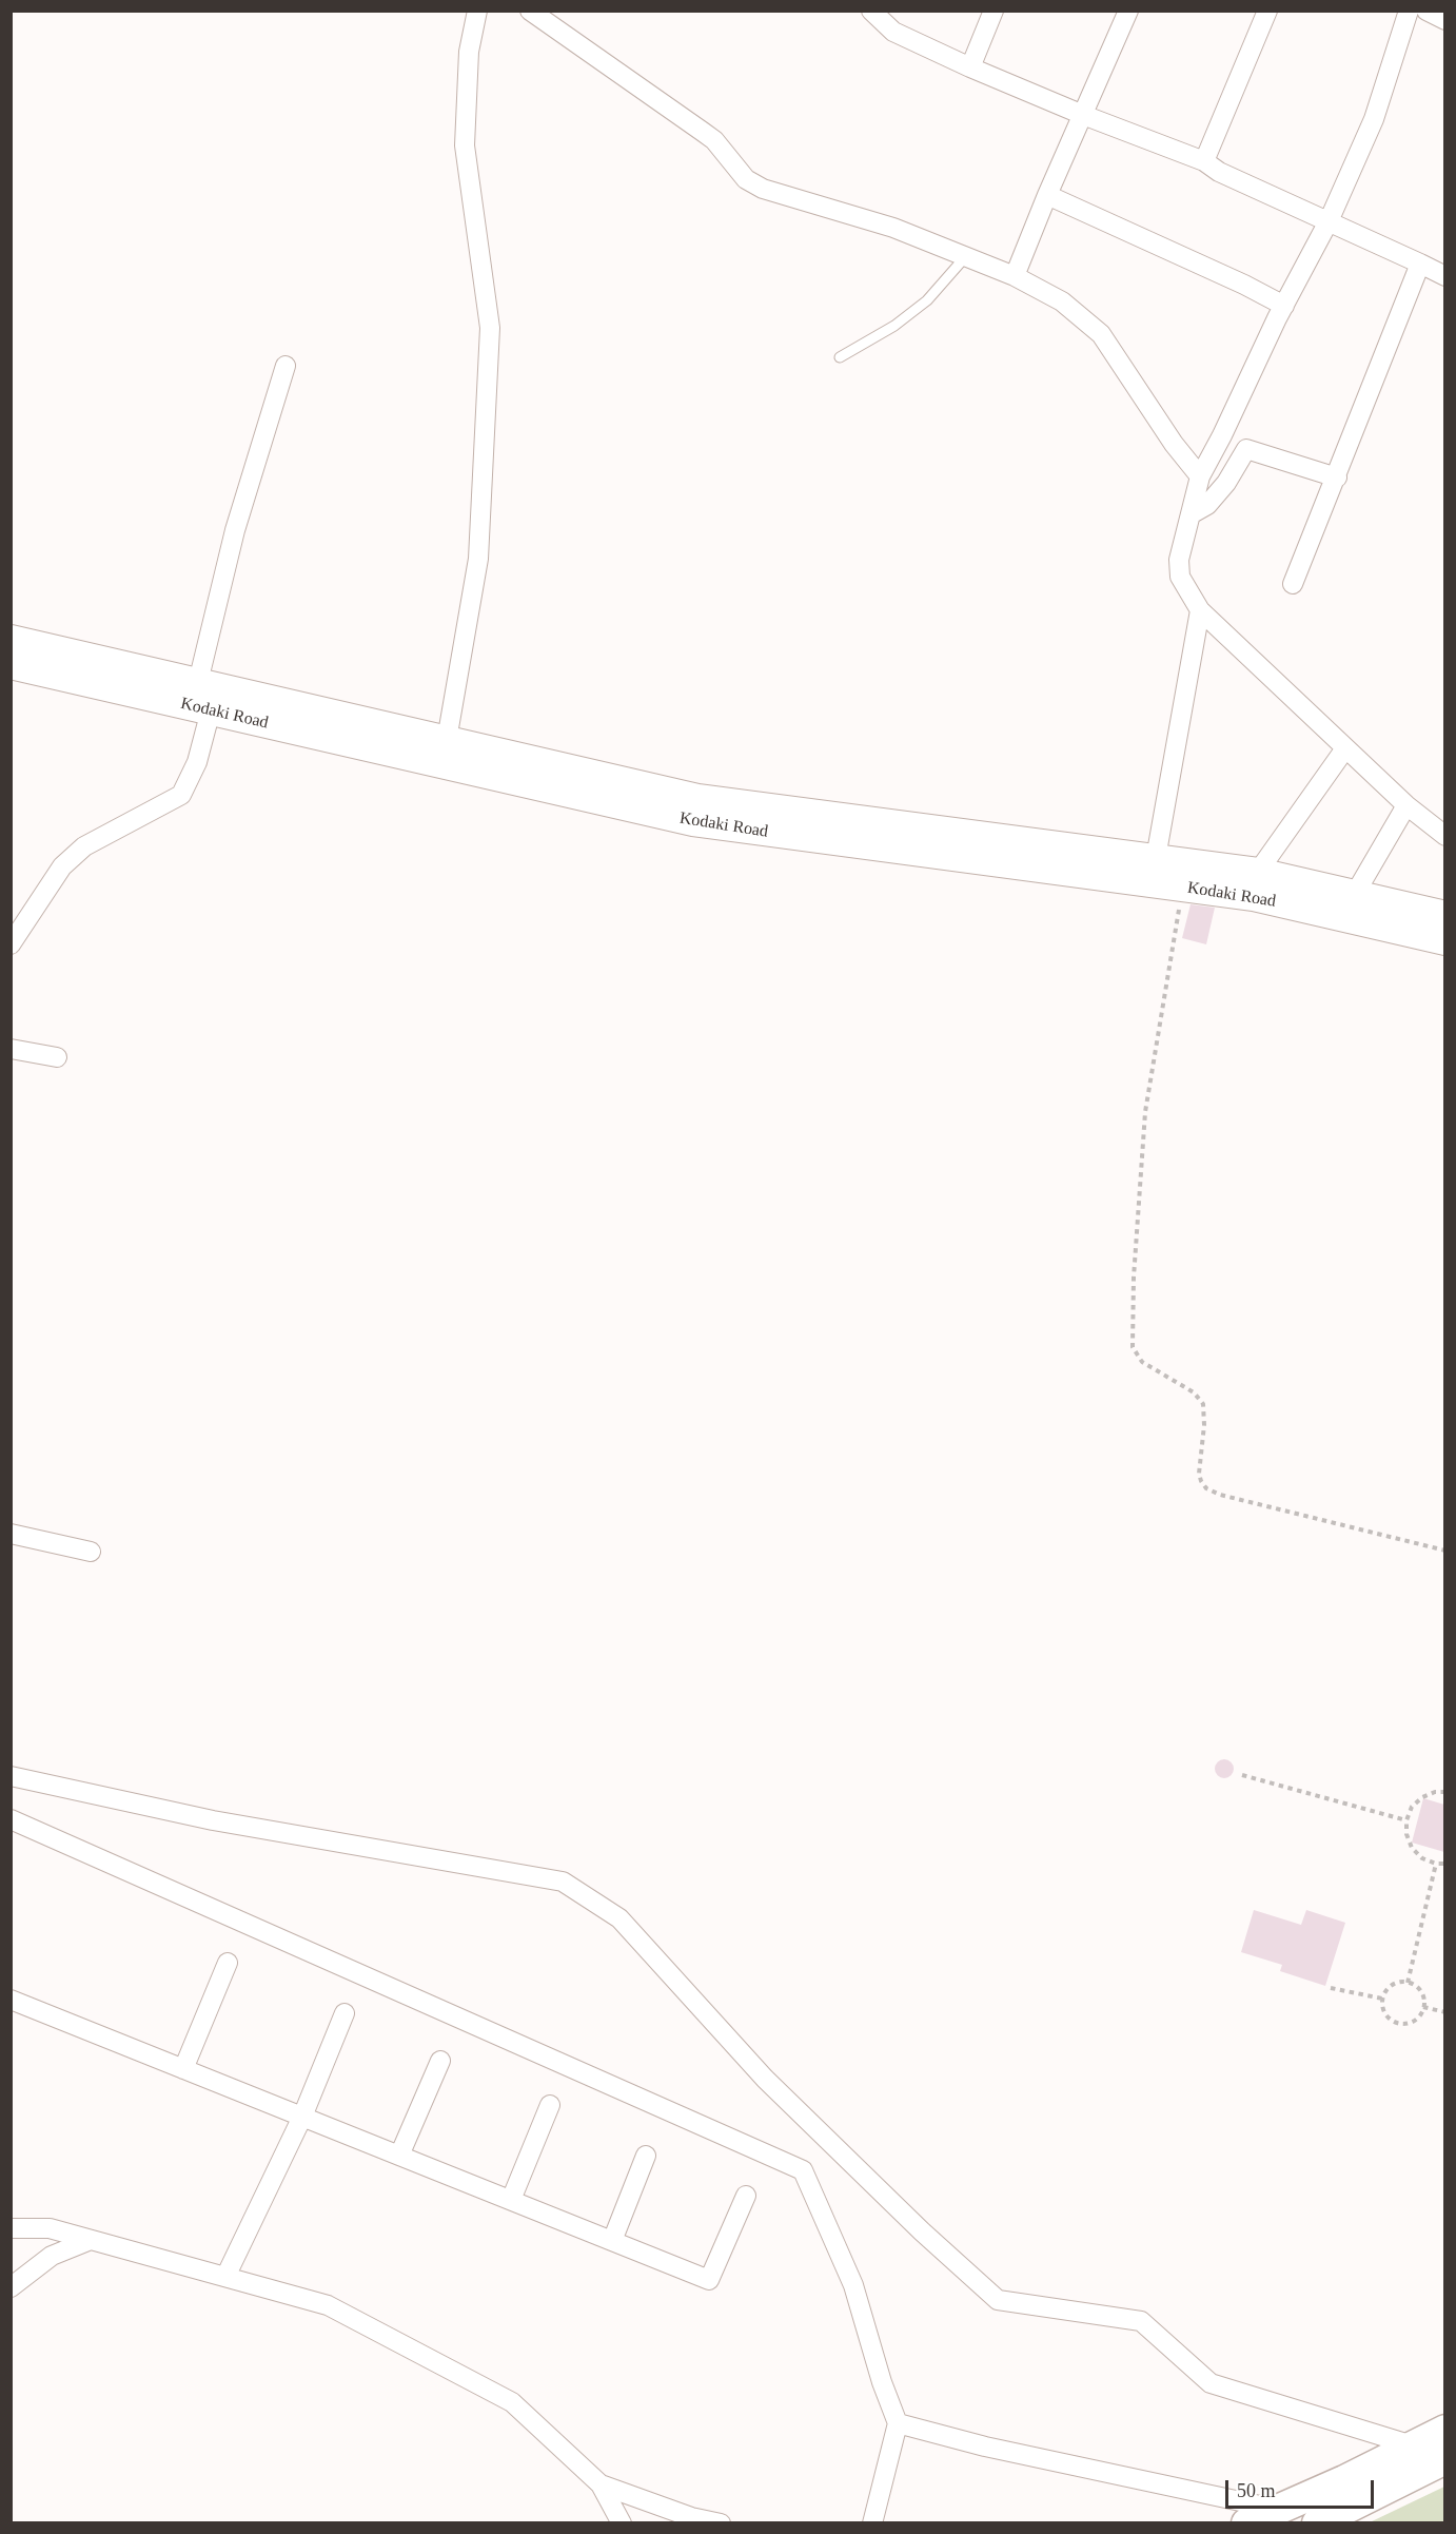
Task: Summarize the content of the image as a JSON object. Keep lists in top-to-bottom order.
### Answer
{
  "streets": {
    "main road": ["Kodaki Road"]
  },
  "scale_bar": "50 m"
}
